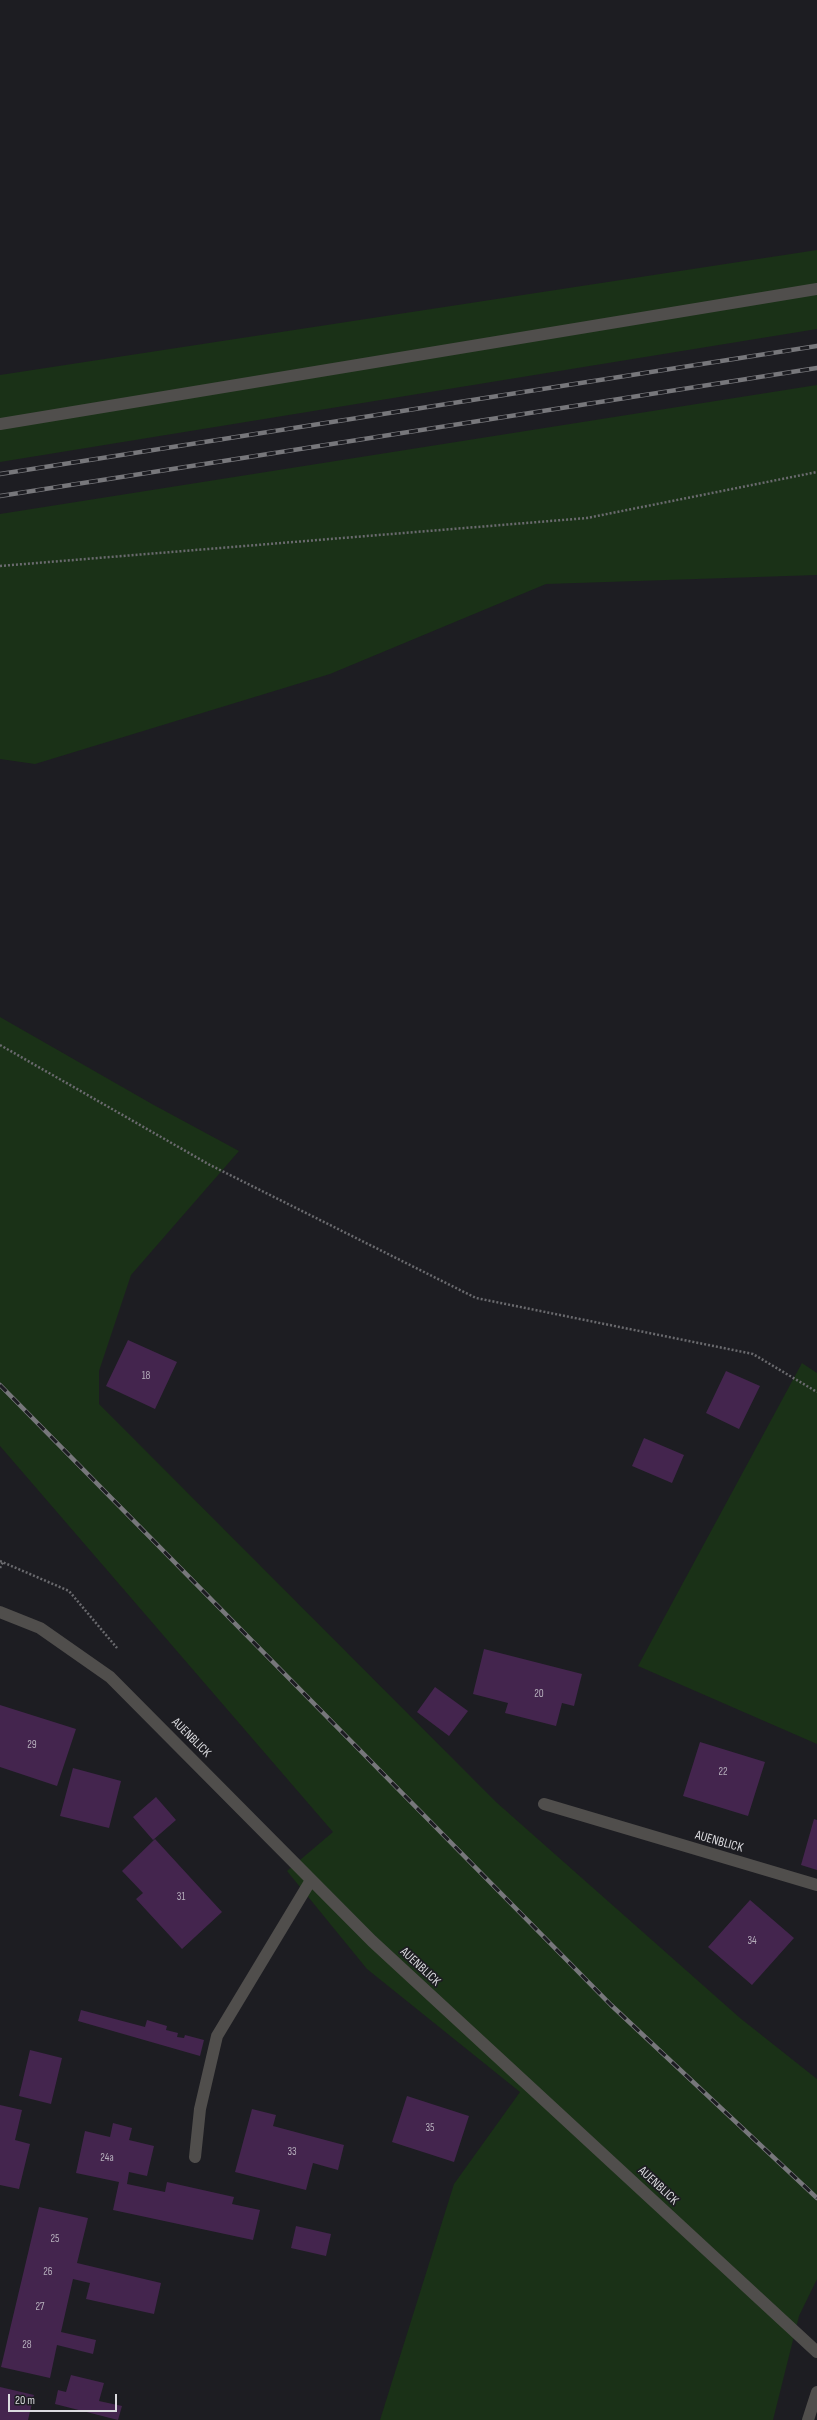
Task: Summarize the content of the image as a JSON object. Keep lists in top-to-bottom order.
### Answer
{
  "streets": {
    "street": ["AUENBLICK"]
  },
  "house_numbers": [
    "18",
    "20",
    "29",
    "22",
    "31",
    "34",
    "35",
    "33",
    "24a",
    "25",
    "26",
    "27",
    "28"
  ],
  "scale_bar": "20 m"
}
